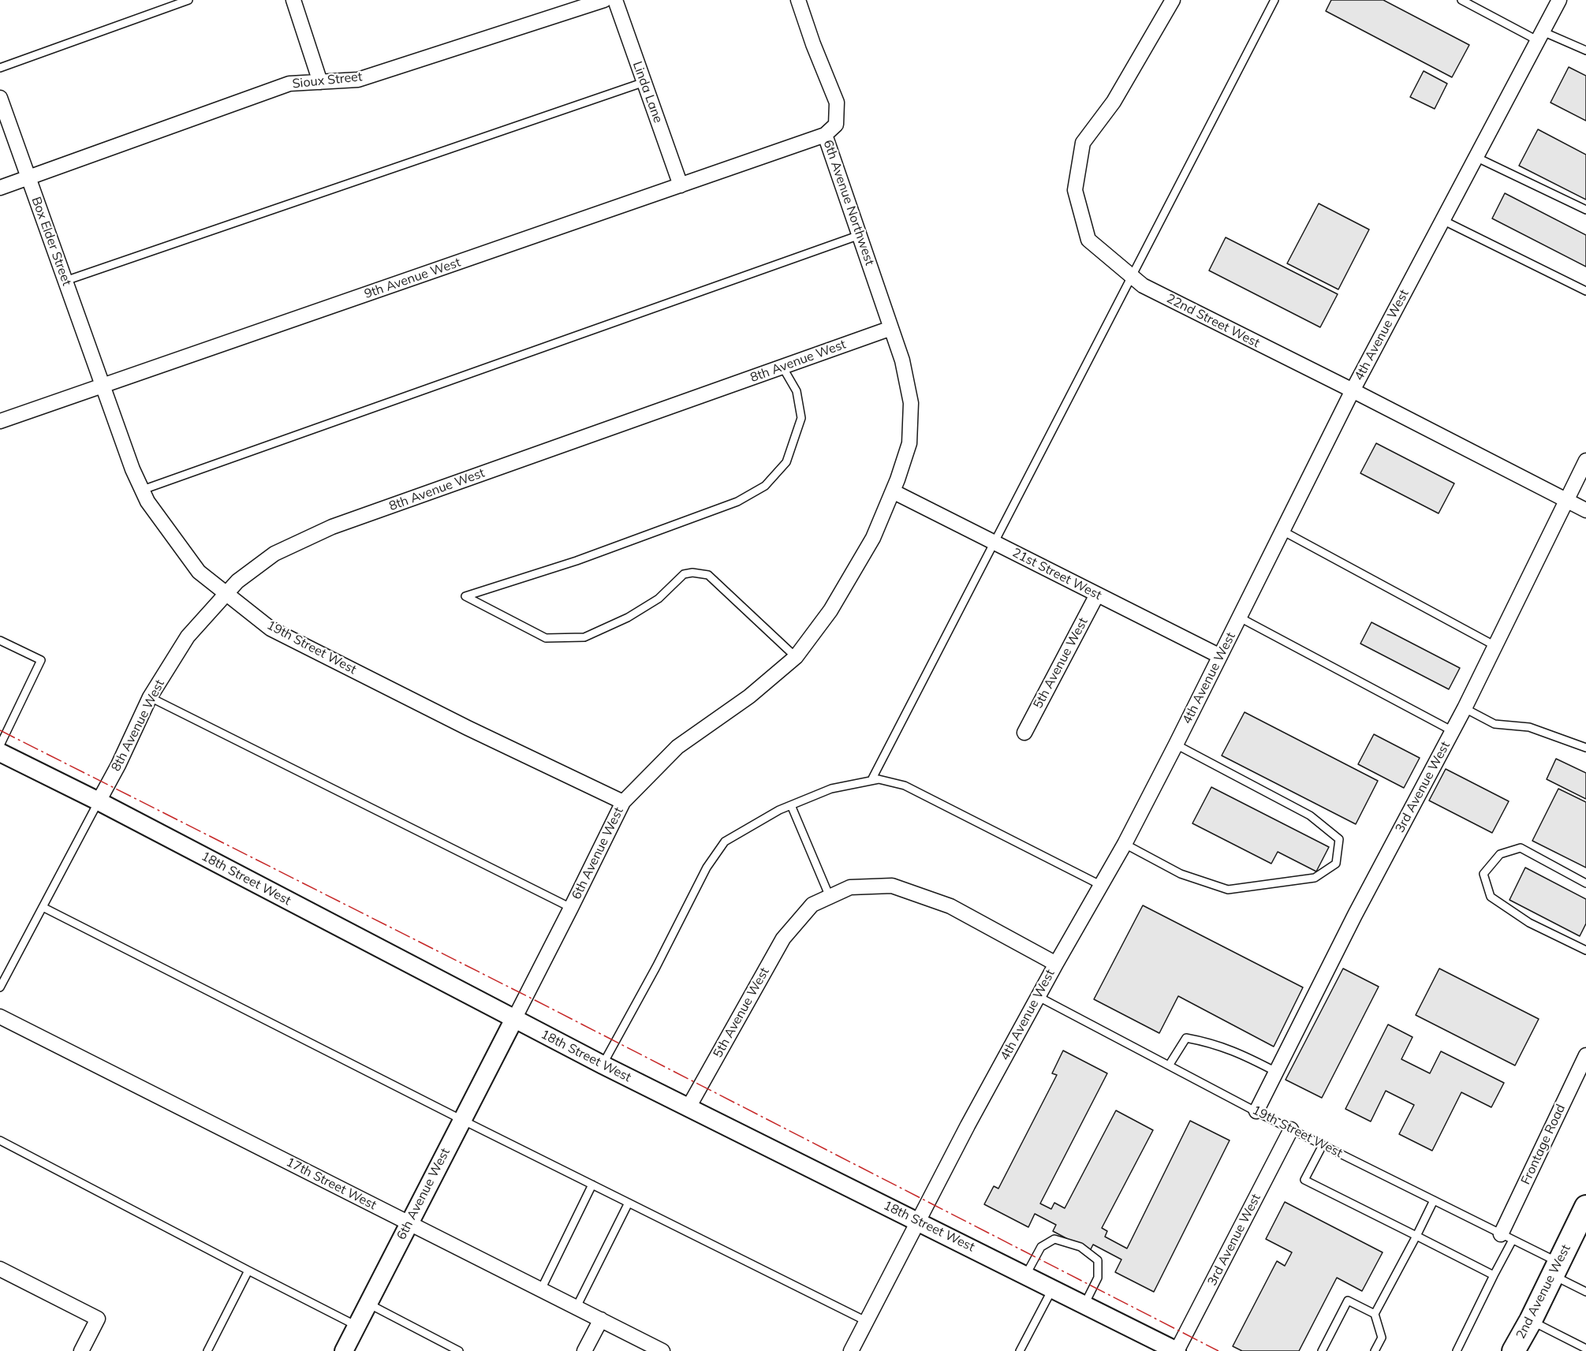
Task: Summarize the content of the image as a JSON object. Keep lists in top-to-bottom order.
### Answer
{
  "streets": {
    "main road": ["2nd Avenue West"],
    "street": [
      "Sioux Street",
      "Linda Lane",
      "6th Avenue Northwest",
      "Box Elder Street",
      "9th Avenue West",
      "22nd Street West",
      "4th Avenue West",
      "8th Avenue West",
      "21st Street West",
      "19th Street West",
      "5th Avenue West",
      "3rd Avenue West",
      "6th Avenue West",
      "18th Street West",
      "Frontage Road",
      "17th Street West"
    ]
  },
  "crossings": [
    ["Sioux Street", "Box Elder Street"],
    ["Linda Lane", "9th Avenue West"],
    ["6th Avenue Northwest", "9th Avenue West"],
    ["6th Avenue Northwest", "8th Avenue West"],
    ["6th Avenue Northwest", "6th Avenue West"],
    ["Box Elder Street", "9th Avenue West"],
    ["Box Elder Street", "19th Street West"],
    ["9th Avenue West", "19th Street West"],
    ["22nd Street West", "4th Avenue West"],
    ["22nd Street West", "3rd Avenue West"],
    ["4th Avenue West", "21st Street West"],
    ["4th Avenue West", "19th Street West"],
    ["4th Avenue West", "18th Street West"],
    ["8th Avenue West", "19th Street West"],
    ["8th Avenue West", "6th Avenue West"],
    ["8th Avenue West", "18th Street West"],
    ["21st Street West", "5th Avenue West"],
    ["21st Street West", "6th Avenue West"],
    ["19th Street West", "3rd Avenue West"],
    ["19th Street West", "6th Avenue West"],
    ["19th Street West", "Frontage Road"],
    ["19th Street West", "2nd Avenue West"],
    ["5th Avenue West", "18th Street West"],
    ["3rd Avenue West", "18th Street West"],
    ["6th Avenue West", "18th Street West"],
    ["6th Avenue West", "17th Street West"]
  ]
}
